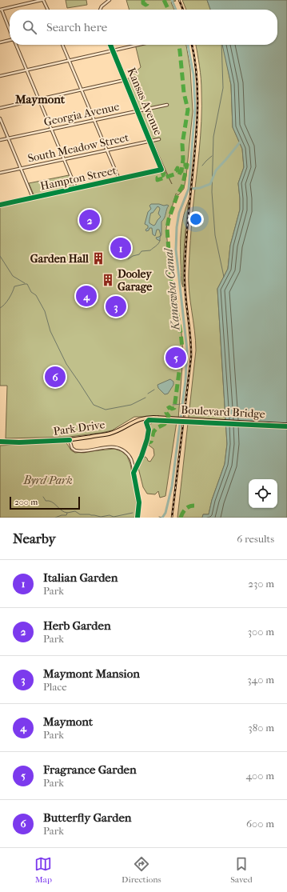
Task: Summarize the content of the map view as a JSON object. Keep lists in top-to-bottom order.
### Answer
{
  "streets": {
    "main road": ["Boulevard Bridge", "Park Drive"],
    "street": [
      "Kansas Avenue",
      "Georgia Avenue",
      "South Meadow Street",
      "Hampton Street"
    ]
  },
  "crossings": [
    ["Kansas Avenue", "Georgia Avenue"],
    ["Kansas Avenue", "South Meadow Street"],
    ["Kansas Avenue", "Hampton Street"],
    ["Boulevard Bridge", "Park Drive"]
  ],
  "districts": ["Maymont"],
  "water": ["Kanawha Canal"],
  "parks": ["Byrd Park"],
  "places": {
    "building": ["Garden Hall", "Dooley Garage"]
  },
  "scale_bar": "200 m",
  "page": {
    "search": "Search here",
    "pins": [
      "2",
      "1",
      "4",
      "3",
      "5",
      "6"
    ],
    "scale": "200 m",
    "heading": ["Nearby", "6 results"],
    "list": [
      {
        "mark": "1",
        "name": "Italian Garden",
        "note": "Park",
        "value": "230 m"
      },
      {
        "mark": "2",
        "name": "Herb Garden",
        "note": "Park",
        "value": "300 m"
      },
      {
        "mark": "3",
        "name": "Maymont Mansion",
        "note": "Place",
        "value": "340 m"
      },
      {
        "mark": "4",
        "name": "Maymont",
        "note": "Park",
        "value": "380 m"
      },
      {
        "mark": "5",
        "name": "Fragrance Garden",
        "note": "Park",
        "value": "400 m"
      },
      {
        "mark": "6",
        "name": "Butterfly Garden",
        "note": "Park",
        "value": "600 m"
      }
    ],
    "nav": ["Map", "Directions", "Saved"]
  }
}
